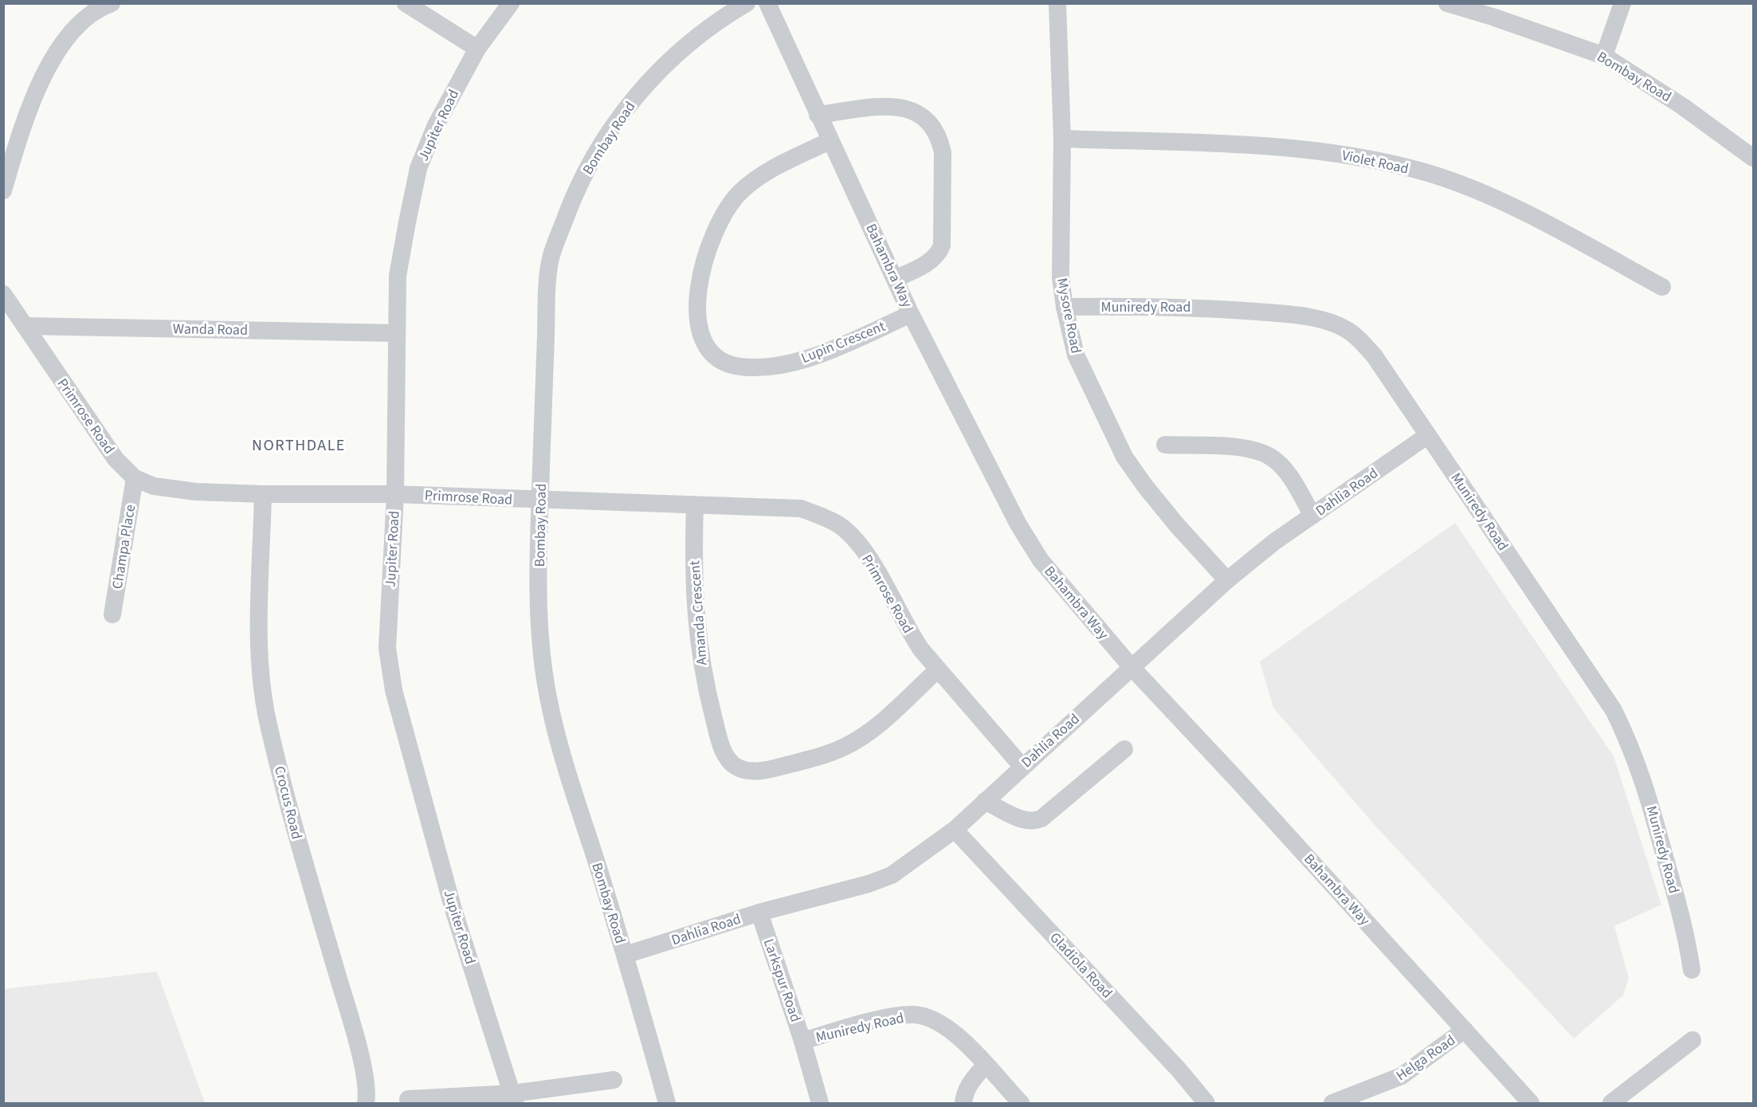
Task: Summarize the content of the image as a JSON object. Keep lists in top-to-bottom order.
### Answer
{
  "streets": {
    "street": [
      "Bombay Road",
      "Jupiter Road",
      "Violet Road",
      "Bahambra Way",
      "Muniredy Road",
      "Mysore Road",
      "Wanda Road",
      "Lupin Crescent",
      "Primrose Road",
      "Dahlia Road",
      "Champa Place",
      "Amanda Crescent",
      "Crocus Road",
      "Gladiola Road",
      "Larkspur Road",
      "Helga Road"
    ]
  },
  "crossings": [
    ["Bombay Road", "Primrose Road"],
    ["Bombay Road", "Dahlia Road"],
    ["Jupiter Road", "Wanda Road"],
    ["Jupiter Road", "Primrose Road"],
    ["Violet Road", "Mysore Road"],
    ["Bahambra Way", "Lupin Crescent"],
    ["Bahambra Way", "Dahlia Road"],
    ["Bahambra Way", "Helga Road"],
    ["Muniredy Road", "Mysore Road"],
    ["Muniredy Road", "Dahlia Road"],
    ["Muniredy Road", "Larkspur Road"],
    ["Mysore Road", "Dahlia Road"],
    ["Wanda Road", "Primrose Road"],
    ["Primrose Road", "Dahlia Road"],
    ["Primrose Road", "Champa Place"],
    ["Primrose Road", "Amanda Crescent"],
    ["Primrose Road", "Crocus Road"],
    ["Dahlia Road", "Gladiola Road"],
    ["Dahlia Road", "Larkspur Road"]
  ],
  "districts": ["NORTHDALE"]
}
